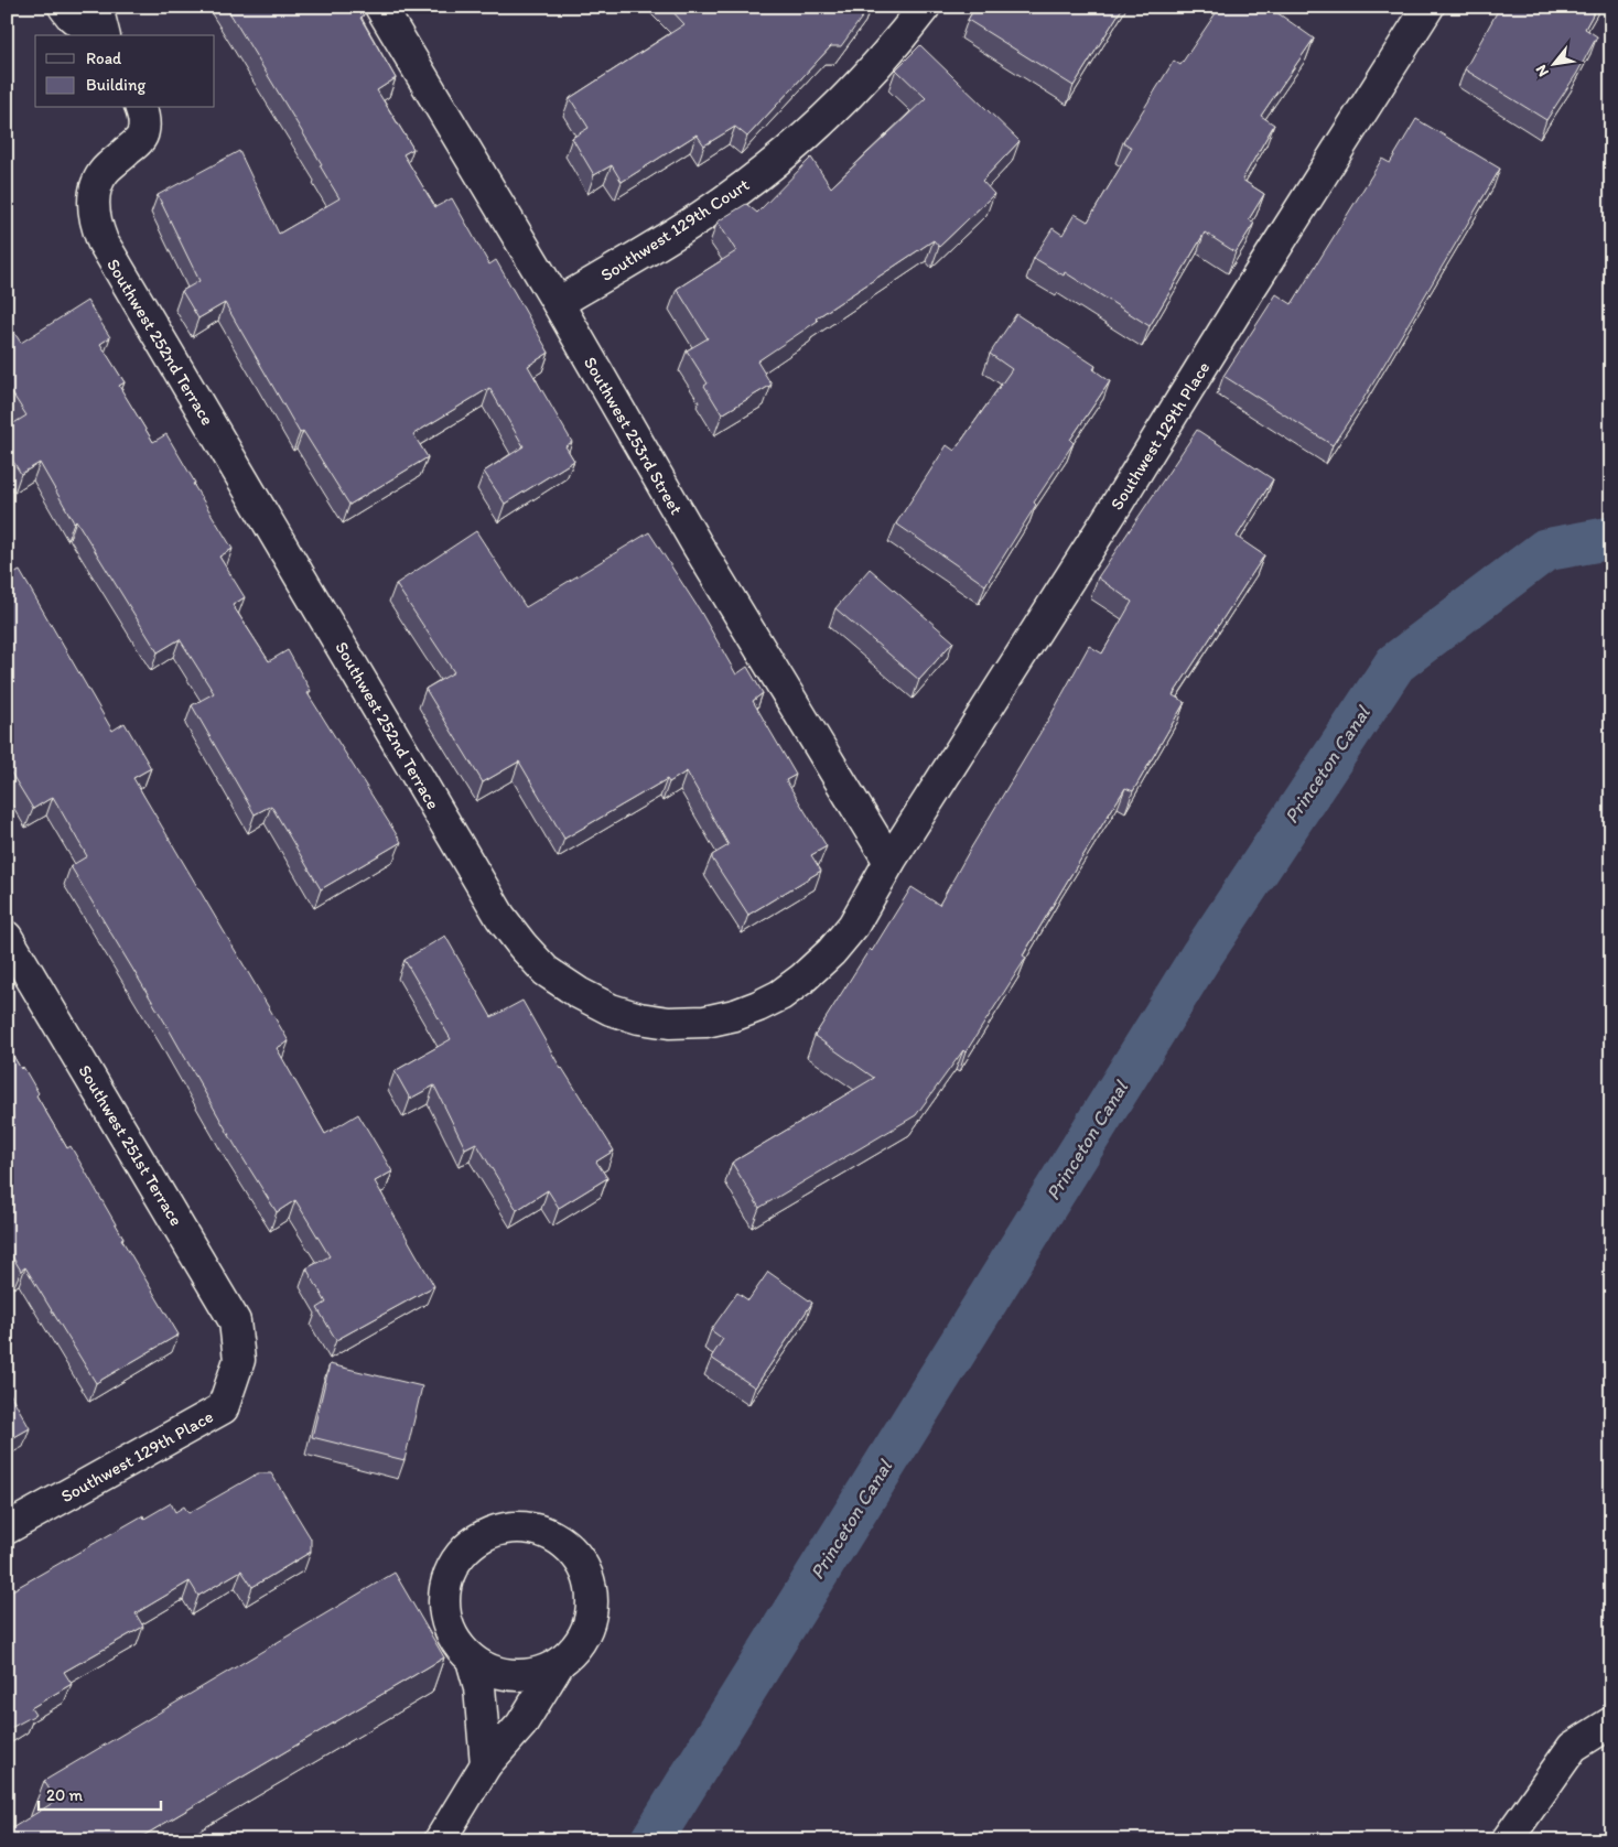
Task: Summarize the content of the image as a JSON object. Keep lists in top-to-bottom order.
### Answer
{
  "streets": {
    "street": [
      "Southwest 129th Court",
      "Southwest 252nd Terrace",
      "Southwest 253rd Street",
      "Southwest 129th Place",
      "Southwest 251st Terrace"
    ]
  },
  "crossings": [
    ["Southwest 129th Court", "Southwest 253rd Street"],
    ["Southwest 252nd Terrace", "Southwest 253rd Street"],
    ["Southwest 252nd Terrace", "Southwest 129th Place"],
    ["Southwest 253rd Street", "Southwest 129th Place"],
    ["Southwest 129th Place", "Southwest 251st Terrace"]
  ],
  "water": ["Princeton Canal"],
  "legend": ["Road", "Building"],
  "scale_bar": "20 m",
  "north": "bottom left"
}
